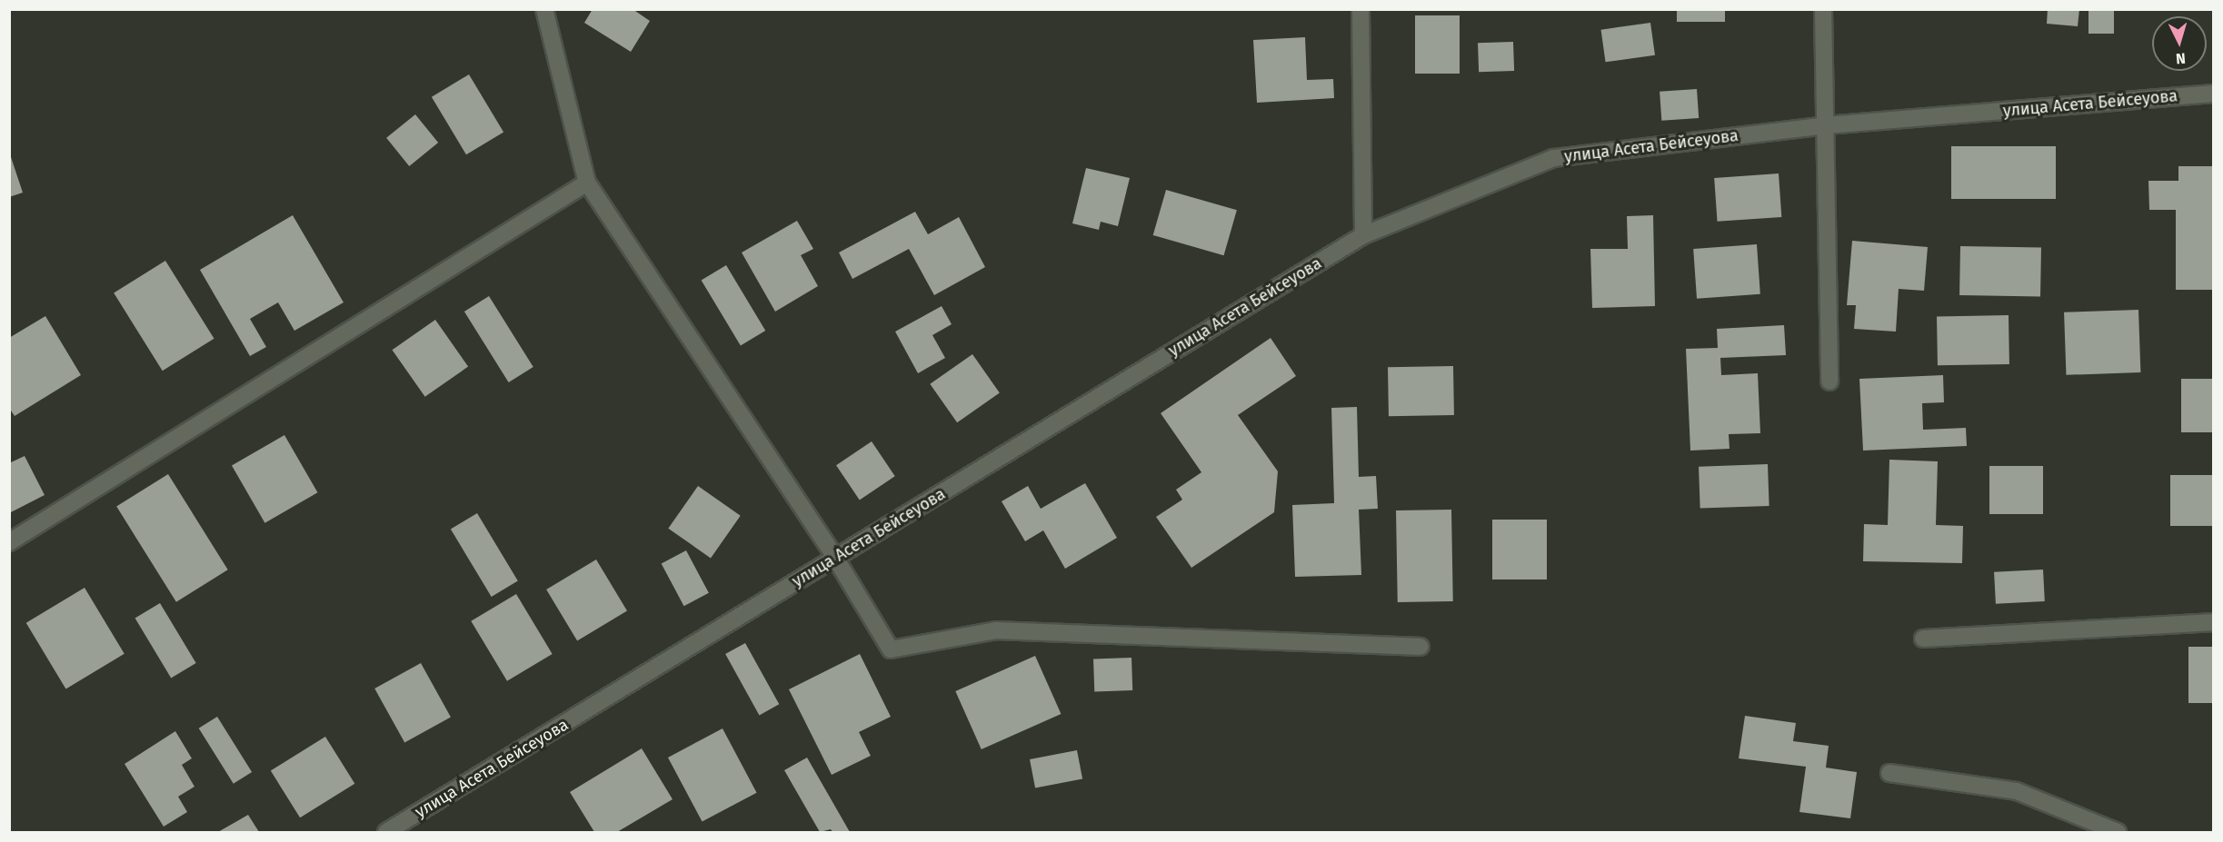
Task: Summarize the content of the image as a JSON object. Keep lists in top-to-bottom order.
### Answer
{
  "streets": {
    "street": ["улица Асета Бейсеуова"]
  },
  "north": "bottom"
}
